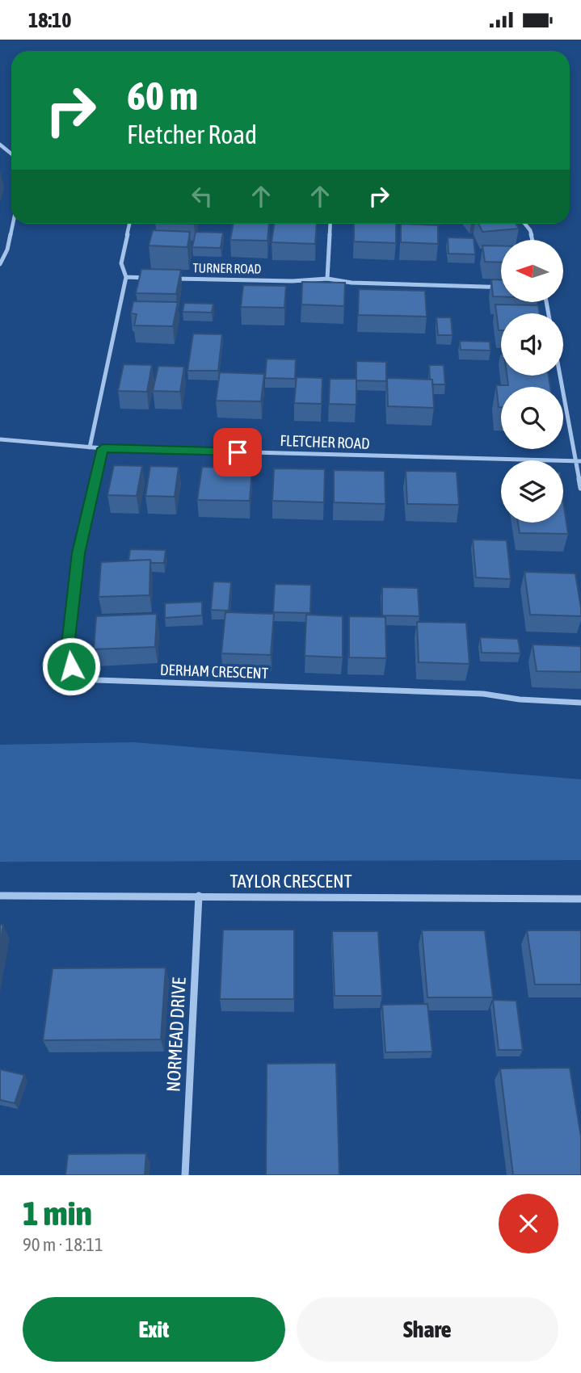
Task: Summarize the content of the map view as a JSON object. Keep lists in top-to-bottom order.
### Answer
{
  "streets": {
    "street": [
      "TURNER ROAD",
      "FLETCHER ROAD",
      "DERHAM CRESCENT",
      "TAYLOR CRESCENT",
      "NORMEAD DRIVE"
    ]
  },
  "crossings": [
    ["FLETCHER ROAD", "DERHAM CRESCENT"],
    ["TAYLOR CRESCENT", "NORMEAD DRIVE"]
  ],
  "north": "left",
  "page": {
    "status": "18:10",
    "turn": ["60 m", "Fletcher Road"],
    "heading": ["1 min", "90 m · 18:11"],
    "buttons": ["Exit", "Share"]
  }
}
